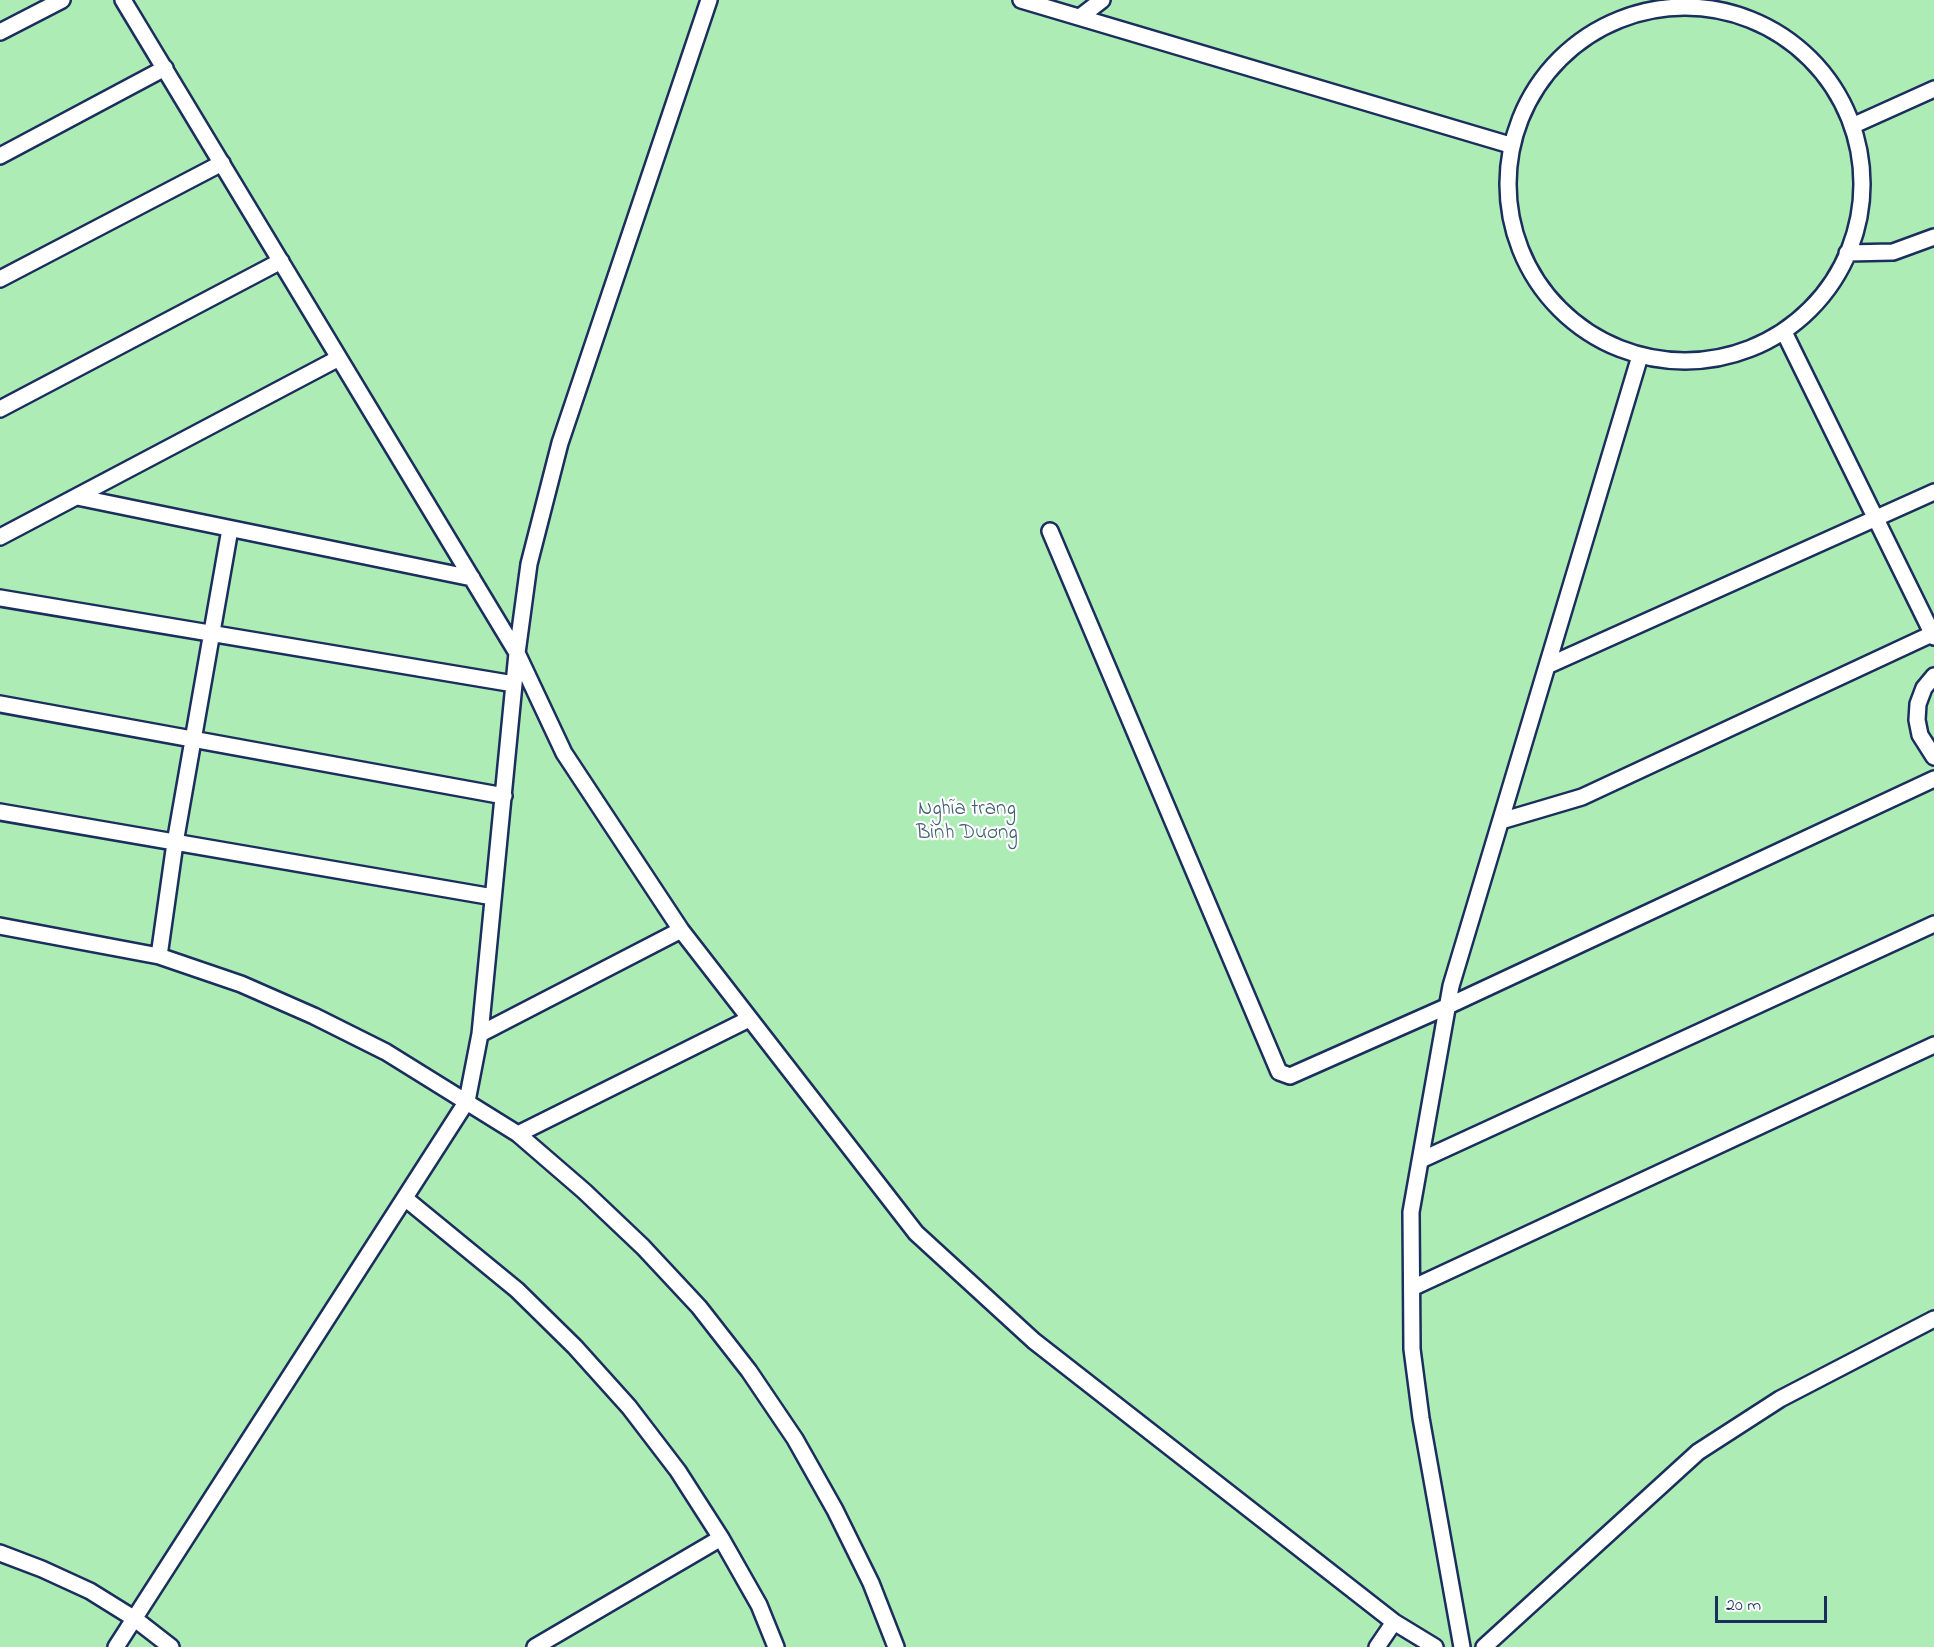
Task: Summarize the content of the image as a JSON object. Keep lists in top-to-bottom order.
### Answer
{
  "parks": ["Nghĩa trang Bình Dương"],
  "scale_bar": "20 m"
}
